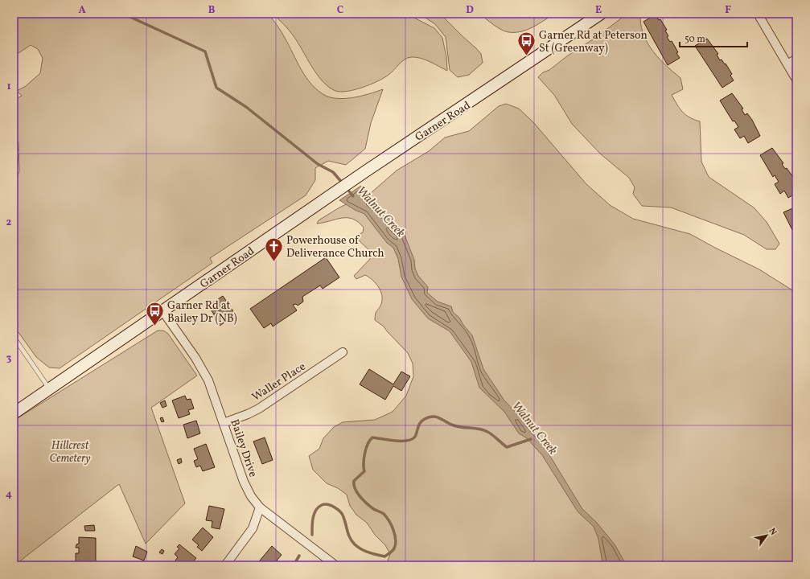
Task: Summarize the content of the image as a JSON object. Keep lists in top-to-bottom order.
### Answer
{
  "streets": {
    "main road": ["Garner Road"],
    "street": ["Waller Place", "Bailey Drive"]
  },
  "crossings": [
    ["Garner Road", "Bailey Drive"],
    ["Waller Place", "Bailey Drive"]
  ],
  "water": ["Walnut Creek"],
  "parks": ["Hillcrest Cemetery"],
  "places": {
    "bus stop": ["Garner Rd at Peterson St (Greenway)", "Garner Rd at Bailey Dr (NB)"],
    "church": ["Powerhouse of Deliverance Church"]
  },
  "scale_bar": "50 m",
  "north": "top right",
  "grid": {
    "columns": [
      "A",
      "B",
      "C",
      "D",
      "E",
      "F"
    ],
    "rows": [
      "1",
      "2",
      "3",
      "4"
    ]
  }
}
